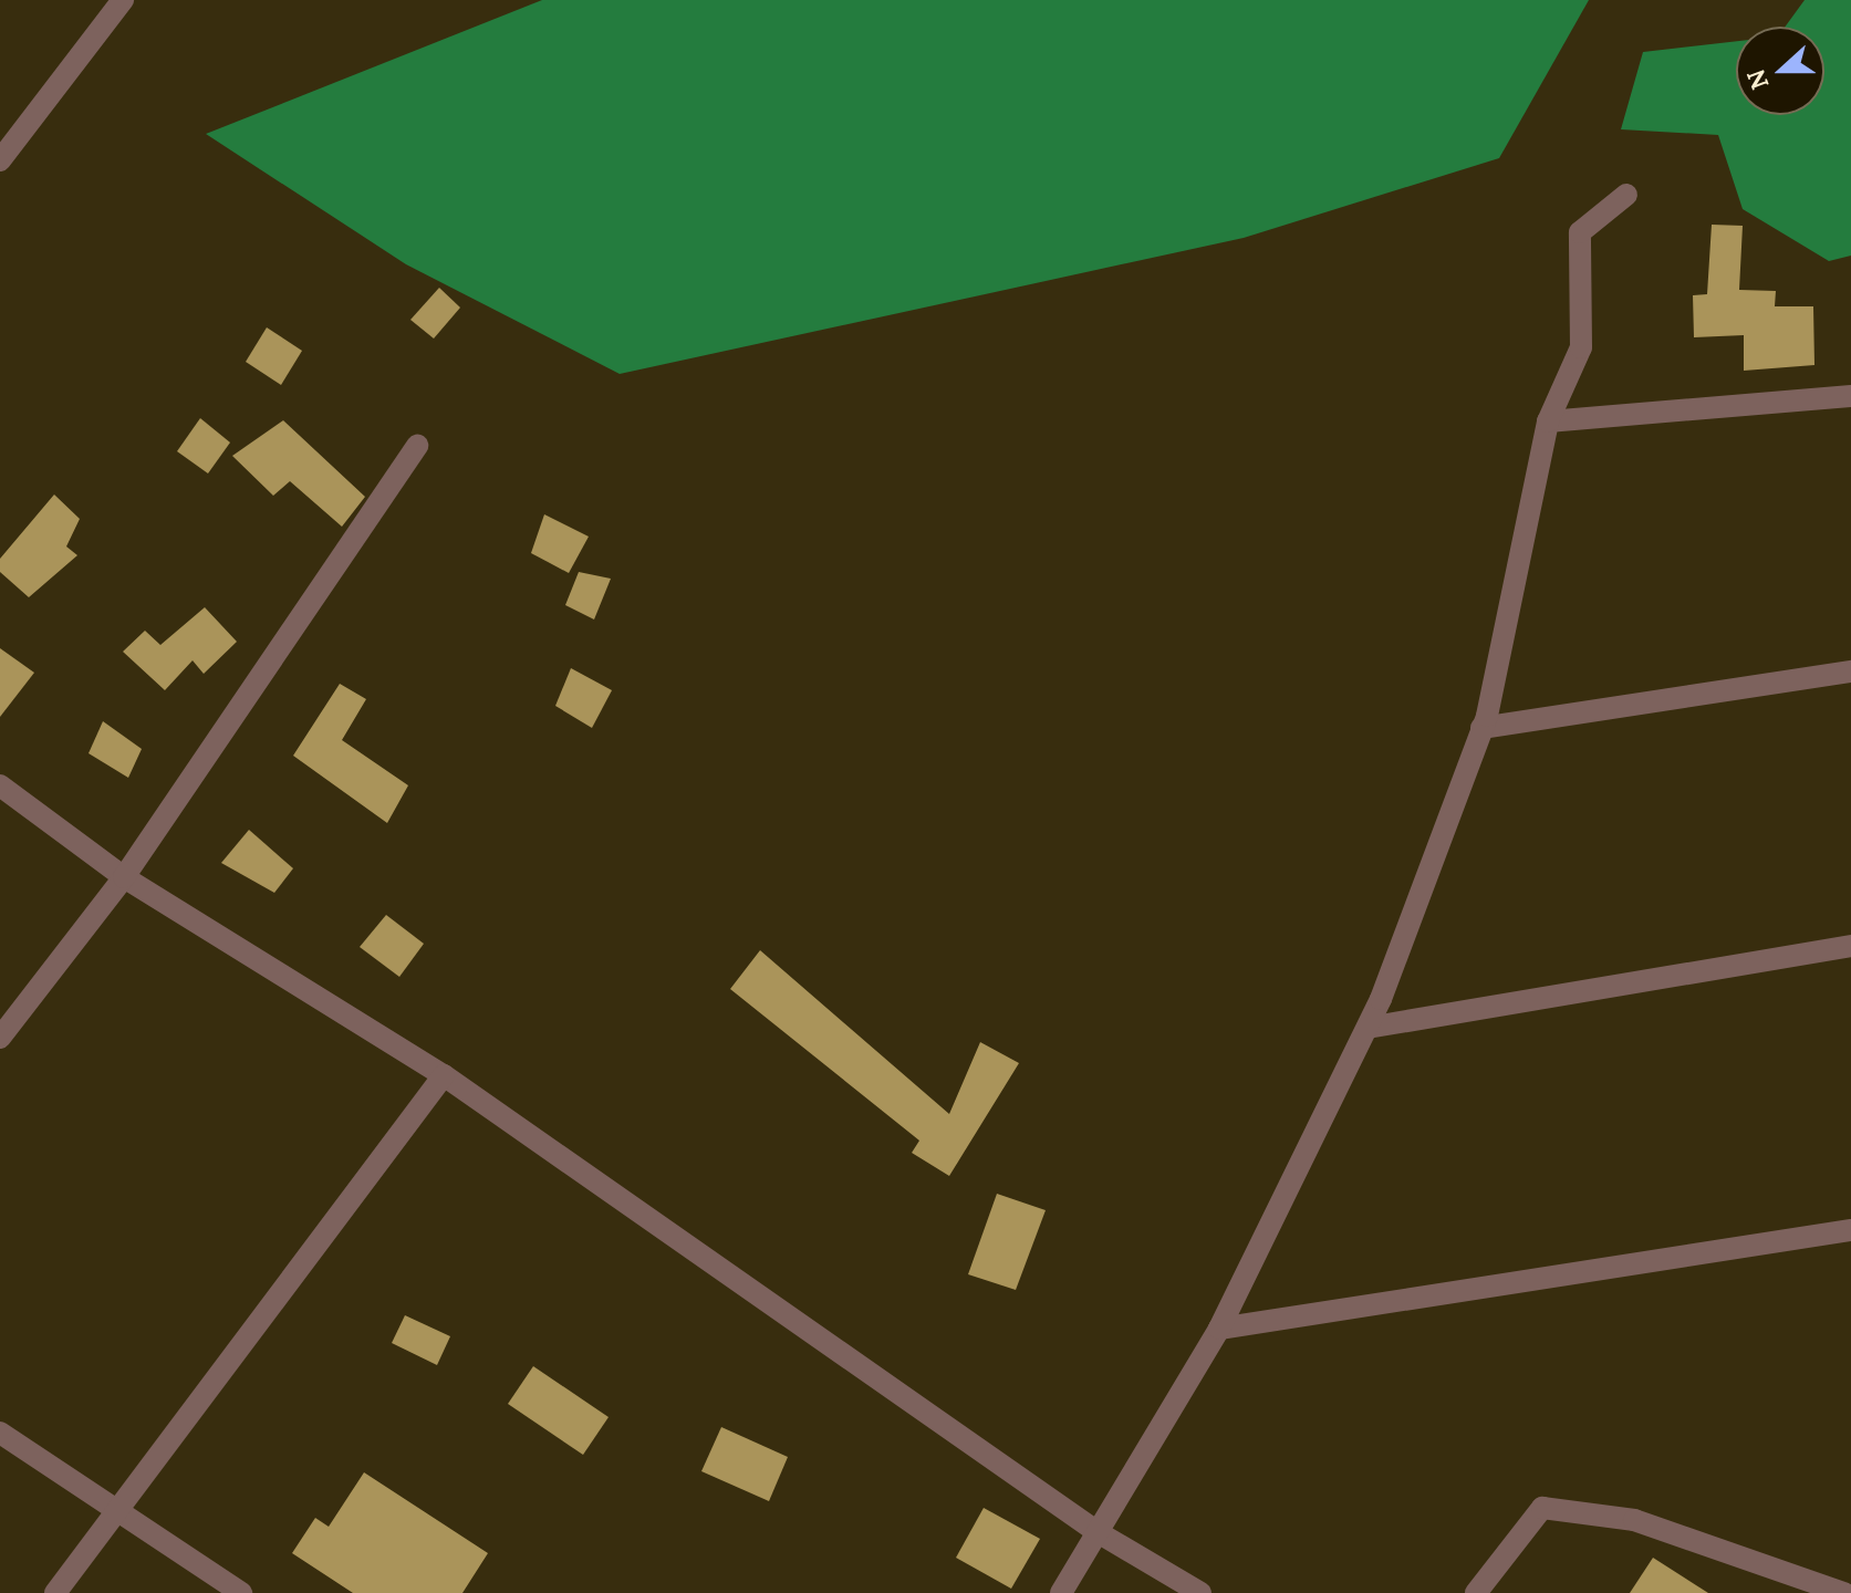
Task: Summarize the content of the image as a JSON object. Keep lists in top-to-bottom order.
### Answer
{
  "north": "left"
}
